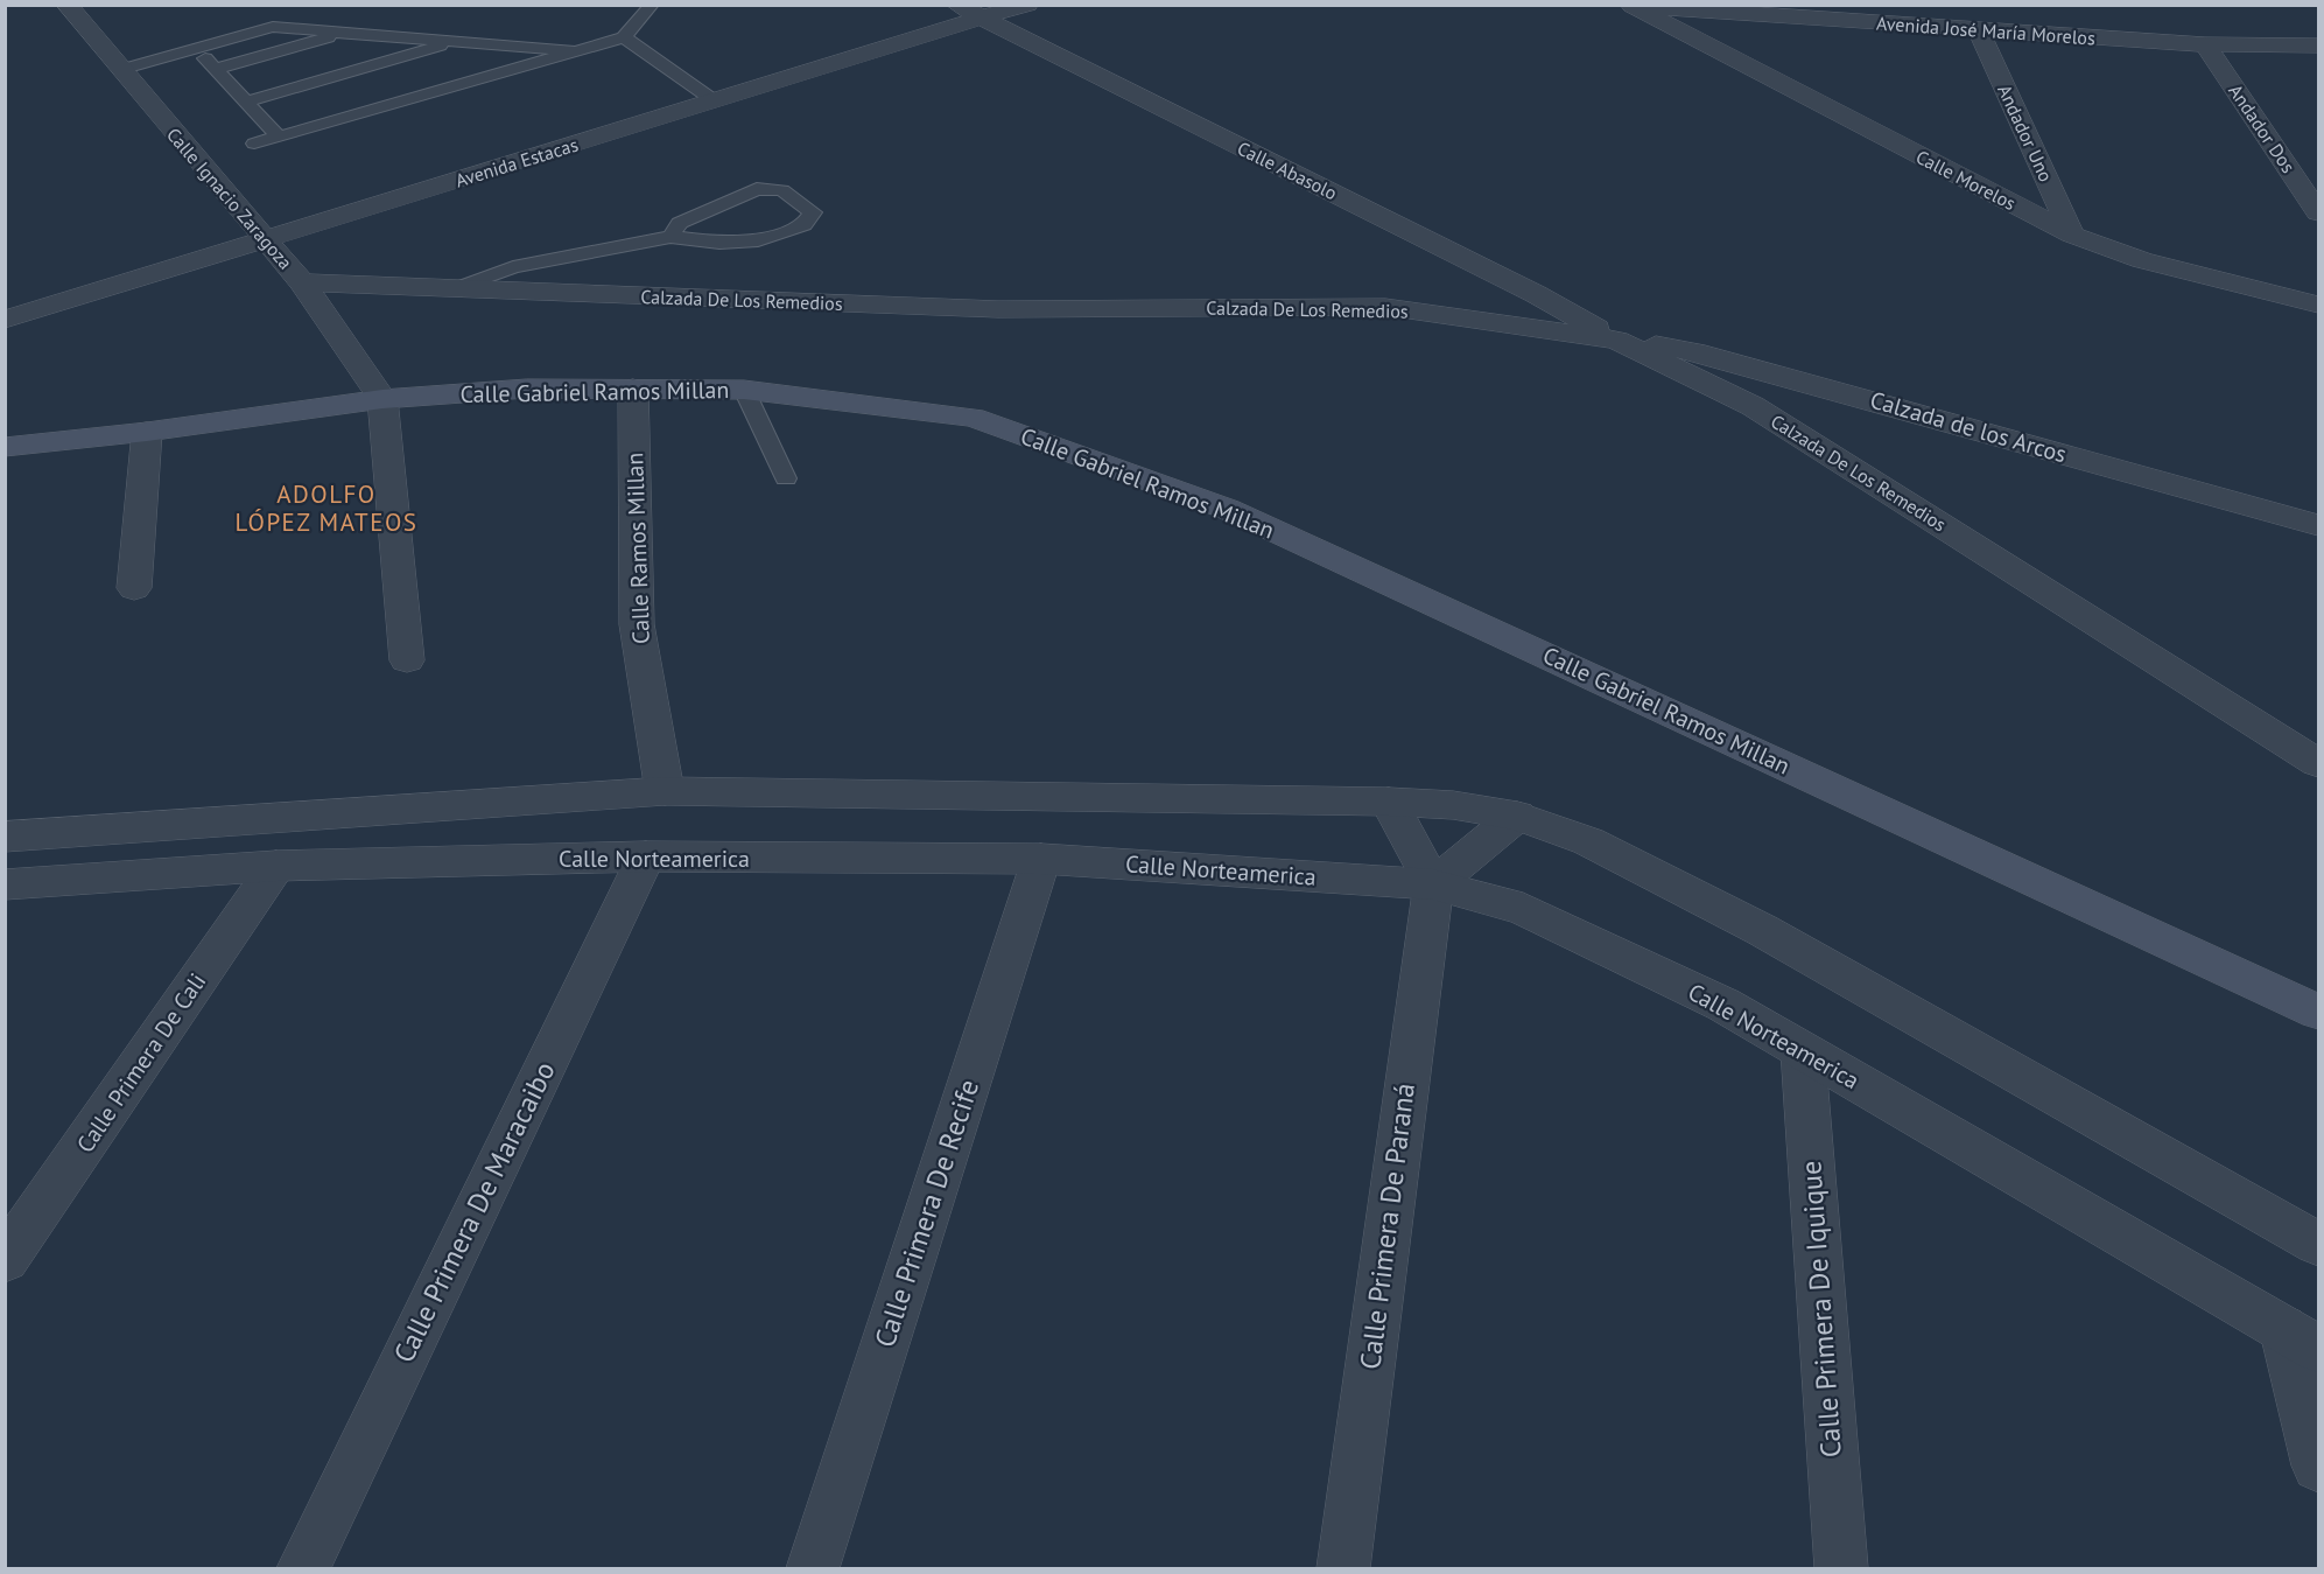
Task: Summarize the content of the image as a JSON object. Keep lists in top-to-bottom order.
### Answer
{
  "streets": {
    "main road": ["Calle Gabriel Ramos Millan"],
    "street": [
      "Avenida José María Morelos",
      "Andador Dos",
      "Andador Uno",
      "Avenida Estacas",
      "Calle Abasolo",
      "Calle Morelos",
      "Calle Ignacio Zaragoza",
      "Calzada De Los Remedios",
      "Calzada de los Arcos",
      "Calle Ramos Millan",
      "Calle Norteamerica",
      "Calle Primera De Cali",
      "Calle Primera De Maracaibo",
      "Calle Primera De Recife",
      "Calle Primera De Paraná",
      "Calle Primera De Iquique"
    ]
  },
  "crossings": [
    ["Avenida José María Morelos", "Andador Dos"],
    ["Avenida José María Morelos", "Andador Uno"],
    ["Avenida José María Morelos", "Calle Morelos"],
    ["Andador Uno", "Calle Morelos"],
    ["Avenida Estacas", "Calle Abasolo"],
    ["Avenida Estacas", "Calle Ignacio Zaragoza"],
    ["Calle Abasolo", "Calzada De Los Remedios"],
    ["Calle Abasolo", "Calzada de los Arcos"],
    ["Calle Ignacio Zaragoza", "Calzada De Los Remedios"],
    ["Calle Ignacio Zaragoza", "Calle Gabriel Ramos Millan"],
    ["Calzada De Los Remedios", "Calzada de los Arcos"],
    ["Calle Gabriel Ramos Millan", "Calle Ramos Millan"],
    ["Calle Norteamerica", "Calle Primera De Cali"],
    ["Calle Norteamerica", "Calle Primera De Maracaibo"],
    ["Calle Norteamerica", "Calle Primera De Recife"],
    ["Calle Norteamerica", "Calle Primera De Paraná"],
    ["Calle Norteamerica", "Calle Primera De Iquique"]
  ],
  "districts": ["ADOLFO LÓPEZ MATEOS"]
}
